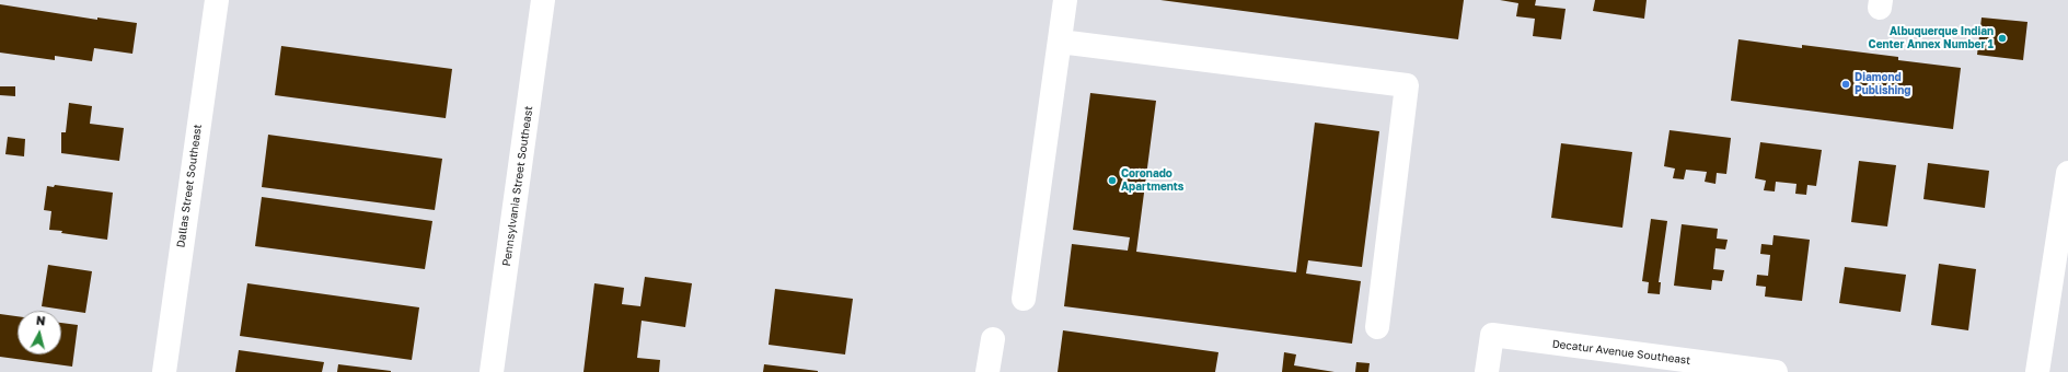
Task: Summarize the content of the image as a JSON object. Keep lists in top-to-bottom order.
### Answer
{
  "streets": {
    "street": ["Dallas Street Southeast", "Pennsylvania Street Southeast", "Decatur Avenue Southeast"]
  },
  "places": ["Albuquerque Indian Center Annex Number 1", "Diamond Publishing", "Coronado Apartments"],
  "north": "top"
}
